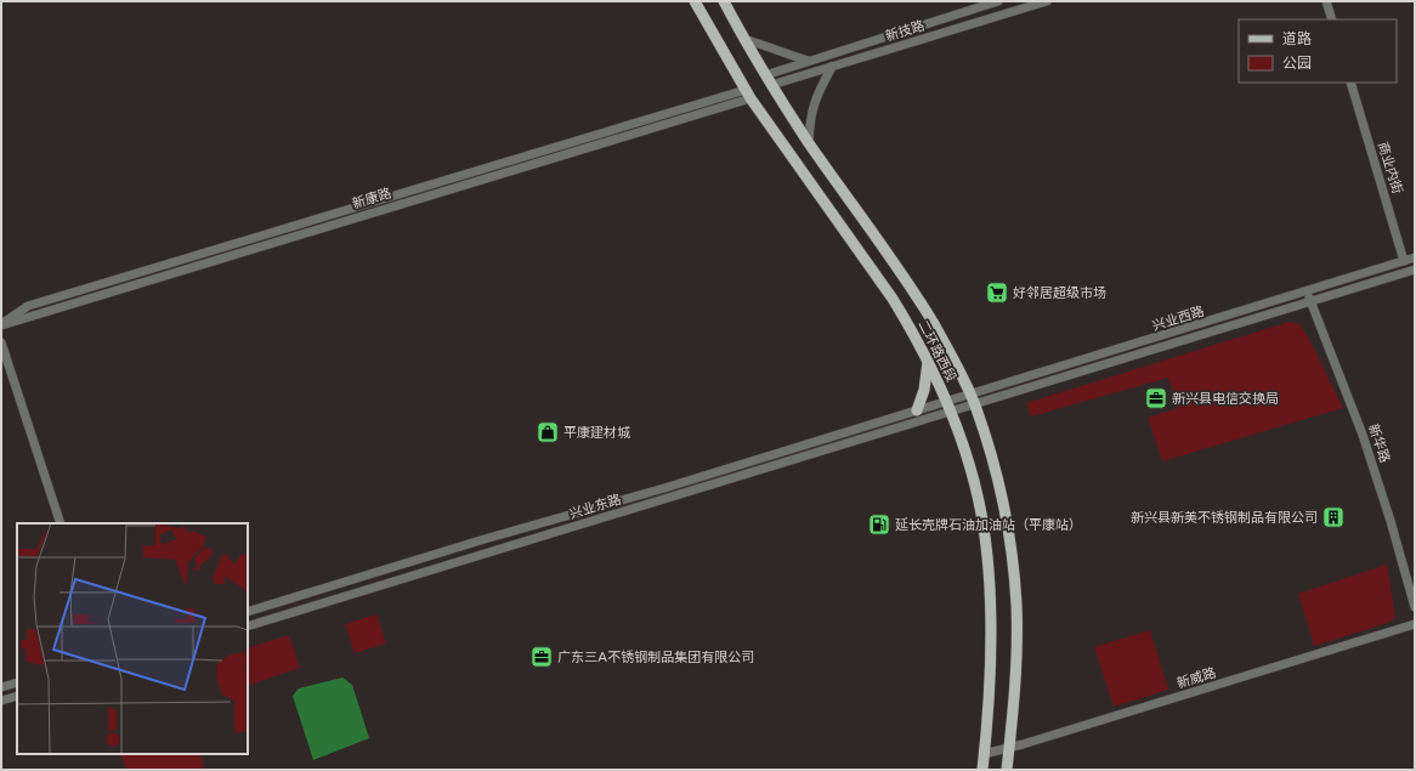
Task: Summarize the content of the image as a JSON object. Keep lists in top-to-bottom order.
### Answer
{
  "streets": {
    "main road": ["二环路西段"],
    "street": [
      "新技路",
      "商业内街",
      "新康路",
      "兴业西路",
      "新华路",
      "兴业东路",
      "新威路"
    ]
  },
  "crossings": [
    ["新技路", "二环路西段"],
    ["商业内街", "兴业西路"],
    ["新康路", "二环路西段"],
    ["兴业西路", "二环路西段"],
    ["兴业西路", "新华路"],
    ["兴业西路", "兴业东路"],
    ["二环路西段", "兴业东路"],
    ["二环路西段", "新威路"]
  ],
  "places": {
    "supermarket": ["好邻居超级市场"],
    "office": ["新兴县电信交换局", "广东三A不锈钢制品集团有限公司"],
    "shop": ["平康建材城"],
    "building": ["新兴县新美不锈钢制品有限公司"],
    "fuel station": ["延长壳牌石油加油站（平康站）"]
  },
  "legend": ["道路", "公园"]
}
